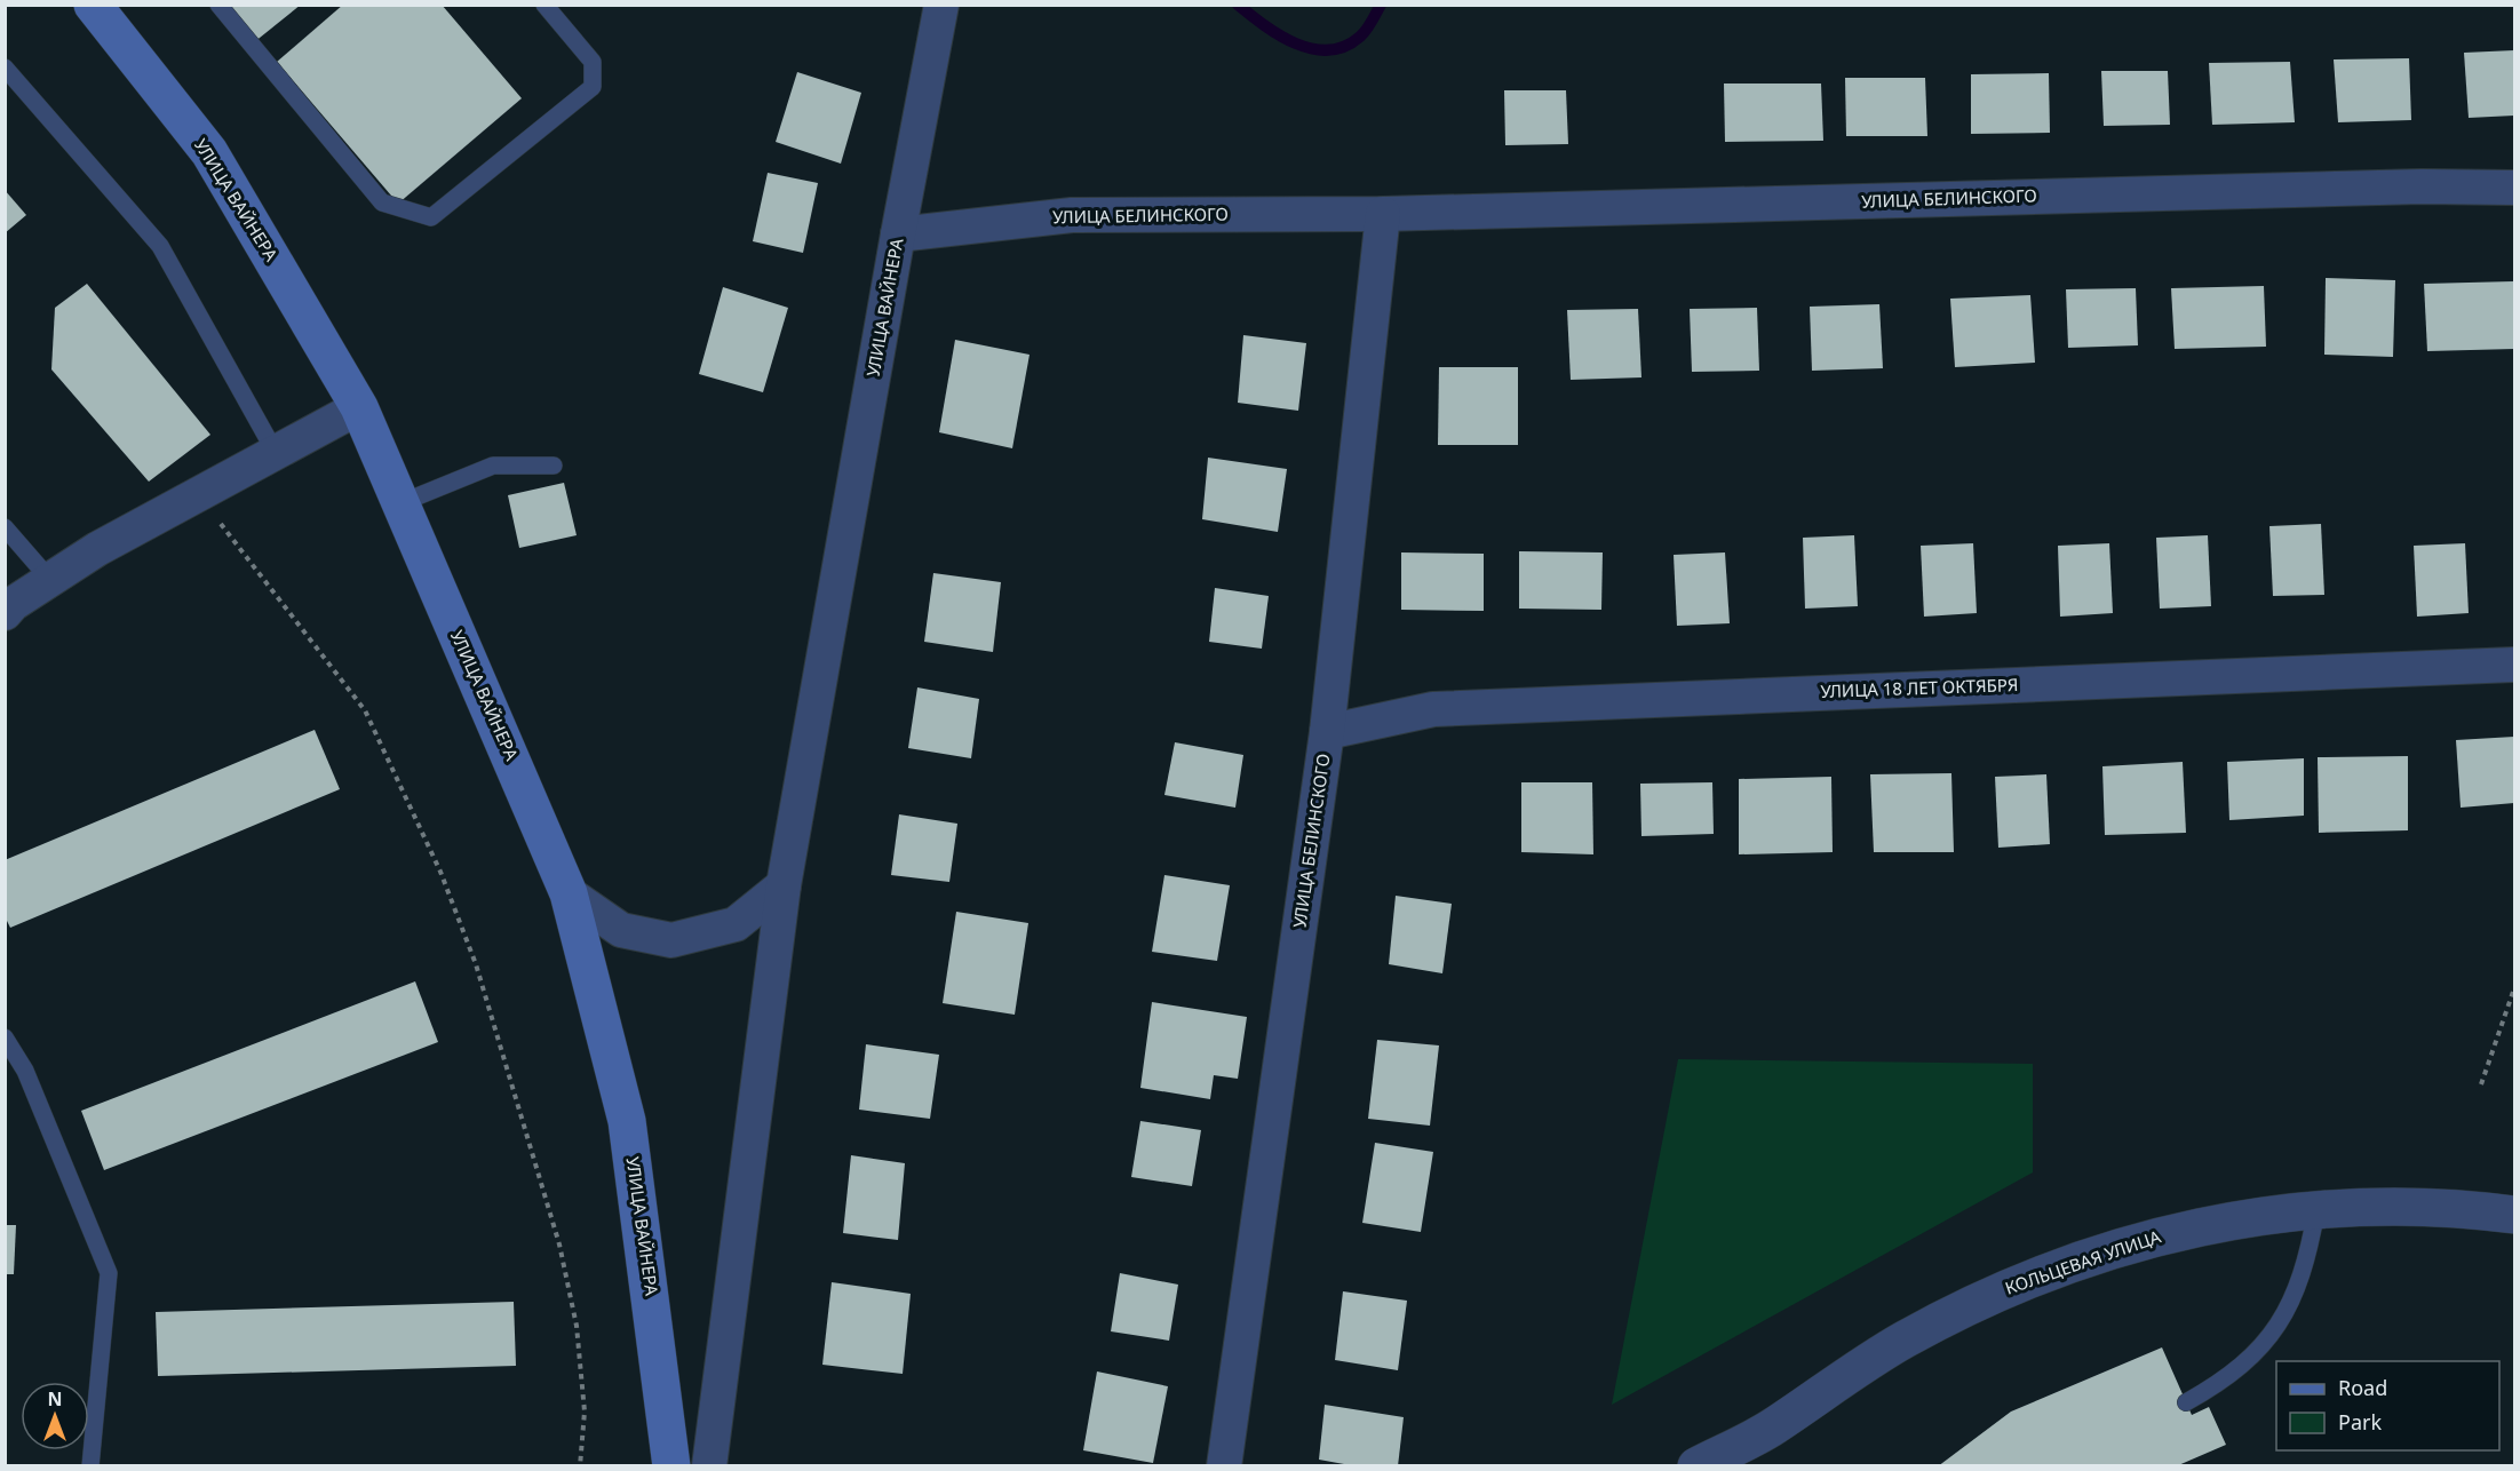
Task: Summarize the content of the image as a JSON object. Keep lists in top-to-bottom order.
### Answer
{
  "streets": {
    "main road": ["УЛИЦА ВАЙНЕРА"],
    "street": ["УЛИЦА БЕЛИНСКОГО", "УЛИЦА 18 ЛЕТ ОКТЯБРЯ", "КОЛЬЦЕВАЯ УЛИЦА"]
  },
  "crossings": [
    ["УЛИЦА БЕЛИНСКОГО", "УЛИЦА ВАЙНЕРА"],
    ["УЛИЦА БЕЛИНСКОГО", "УЛИЦА 18 ЛЕТ ОКТЯБРЯ"]
  ],
  "legend": ["Road", "Park"],
  "north": "top"
}
